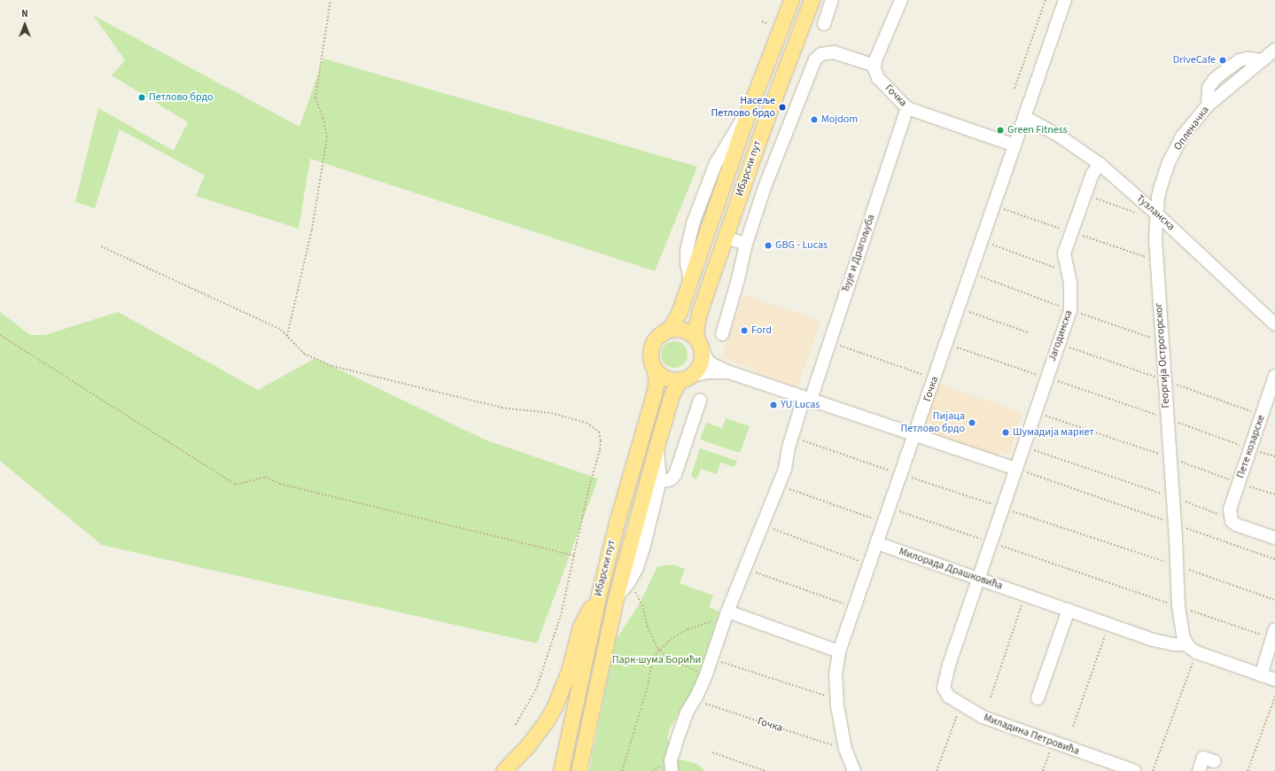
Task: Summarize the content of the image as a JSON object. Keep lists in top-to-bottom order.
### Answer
{
  "streets": {
    "main road": ["Ибарски пут"],
    "street": [
      "Гочка",
      "Опленачка",
      "Тузланска",
      "Ђује и Драгољуба",
      "Јагодинска",
      "Георгија Острогорског",
      "Пете козарске",
      "Милорада Драшковића",
      "Миладина Петровића"
    ]
  },
  "crossings": [
    ["Гочка", "Тузланска"],
    ["Гочка", "Ђује и Драгољуба"],
    ["Гочка", "Милорада Драшковића"],
    ["Опленачка", "Тузланска"],
    ["Опленачка", "Георгија Острогорског"],
    ["Тузланска", "Јагодинска"],
    ["Тузланска", "Георгија Острогорског"],
    ["Јагодинска", "Милорада Драшковића"],
    ["Јагодинска", "Миладина Петровића"],
    ["Георгија Острогорског", "Милорада Драшковића"],
    ["Милорада Драшковића", "Миладина Петровића"]
  ],
  "parks": ["Парк-шума Борићи"],
  "places": [
    "DriveCafe",
    "Петлово брдо",
    "Насеље Петлово брдо",
    "Mojdom",
    "Green Fitness",
    "GBG - Lucas",
    "Ford",
    "YU Lucas",
    "Пијаца Петлово брдо",
    "Шумадија маркет"
  ],
  "north": "top"
}
